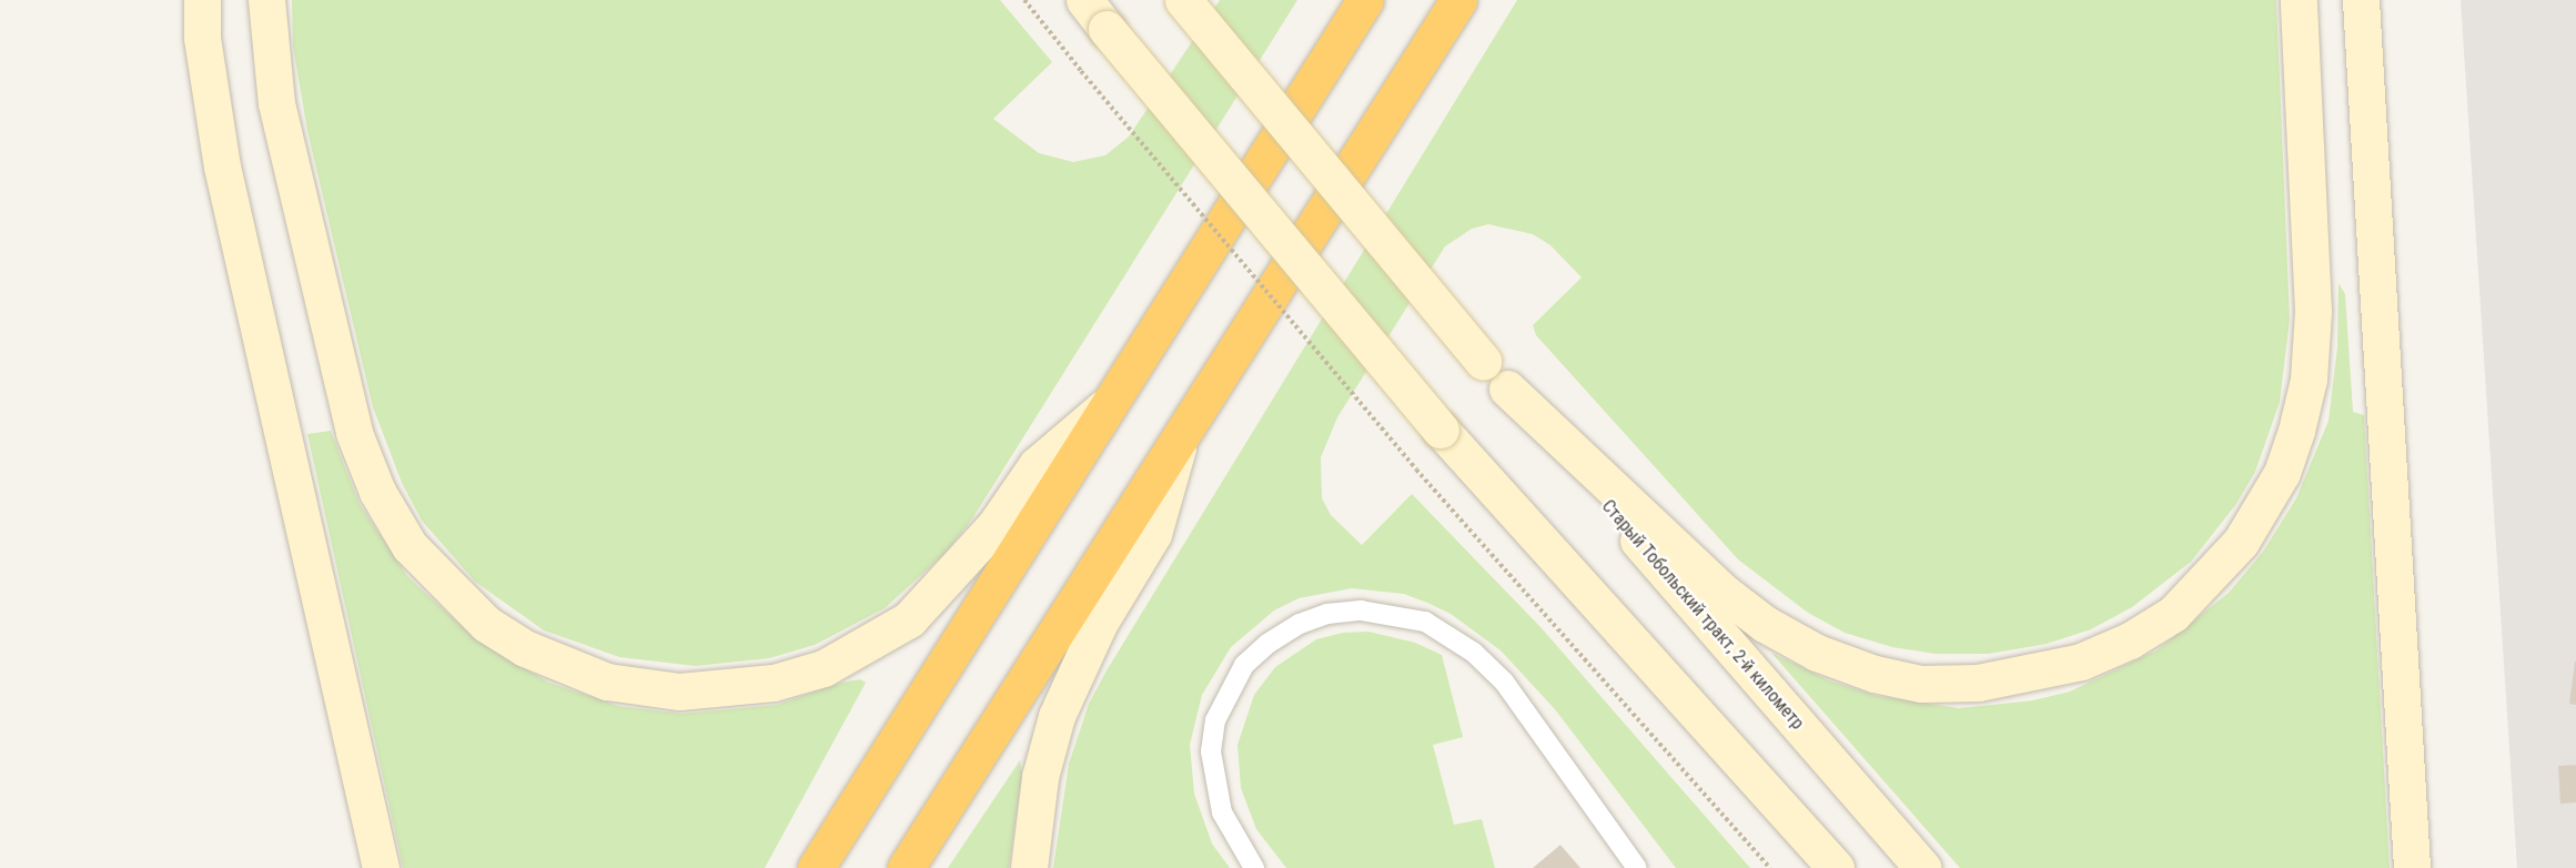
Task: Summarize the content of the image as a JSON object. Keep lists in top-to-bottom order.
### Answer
{
  "streets": {
    "main road": ["Старый Тобольский тракт, 2-й километр"]
  }
}
